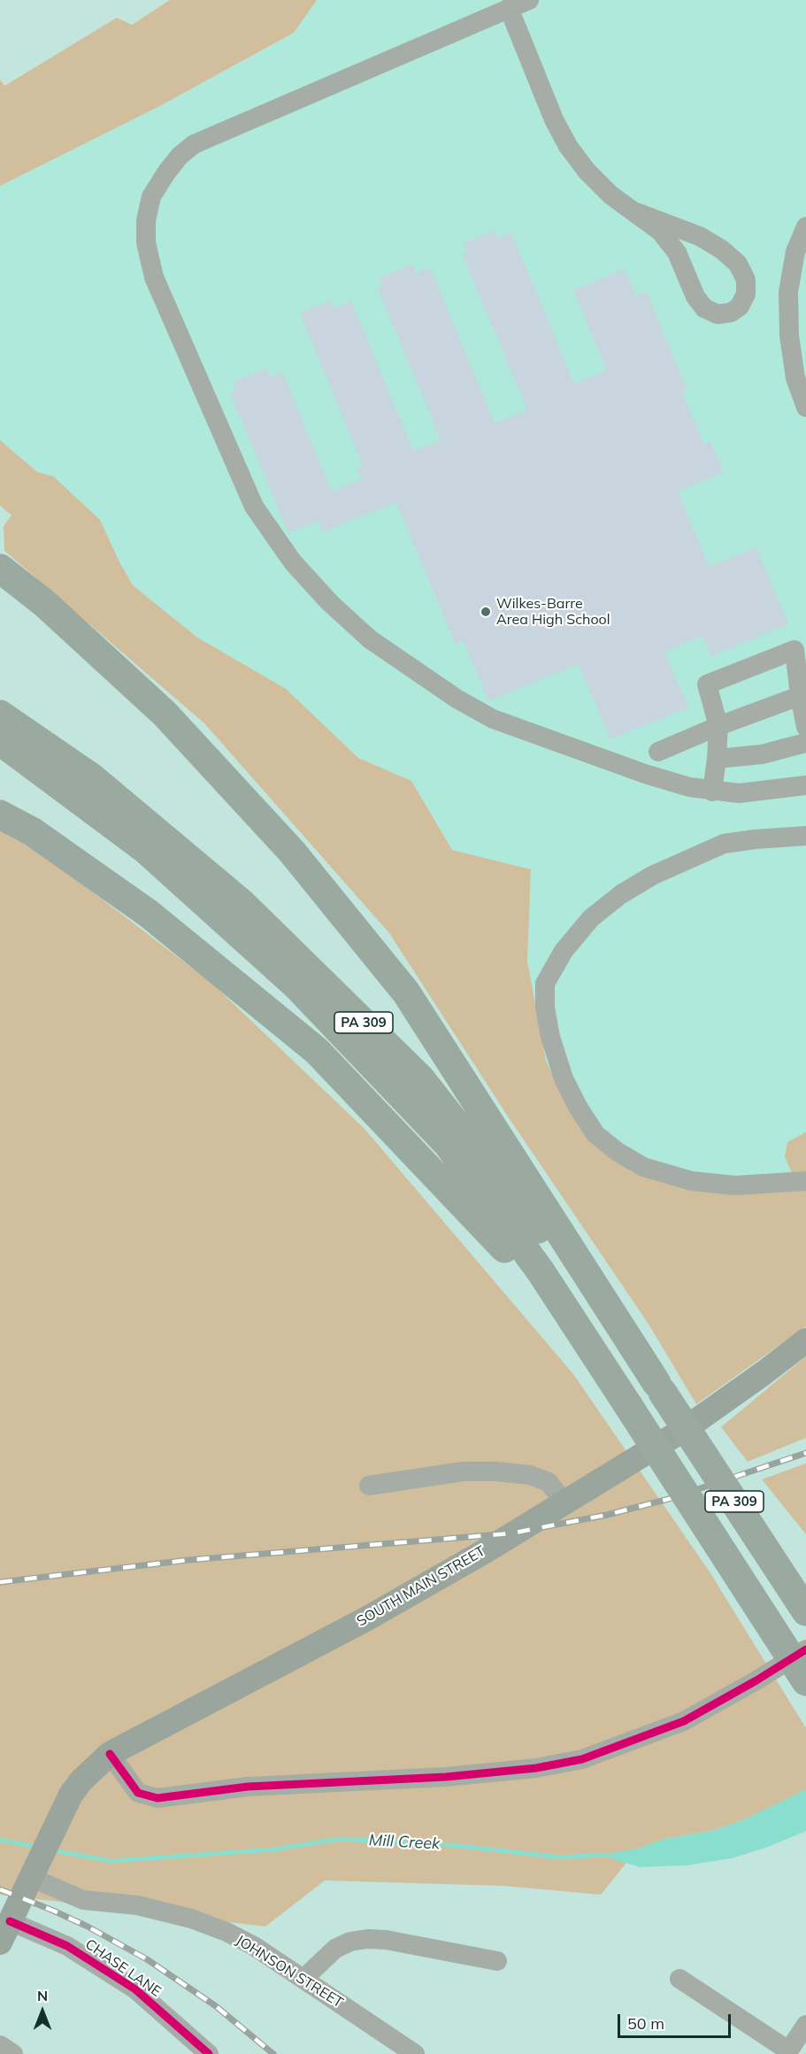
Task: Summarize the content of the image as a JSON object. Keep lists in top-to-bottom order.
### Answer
{
  "streets": {
    "highway": ["PA 309"],
    "main road": ["SOUTH MAIN STREET"],
    "street": ["CHASE LANE", "JOHNSON STREET"]
  },
  "crossings": [
    ["SOUTH MAIN STREET", "CHASE LANE"],
    ["SOUTH MAIN STREET", "JOHNSON STREET"]
  ],
  "water": ["Mill Creek"],
  "places": ["Wilkes-Barre Area High School"],
  "scale_bar": "50 m",
  "north": "top"
}
